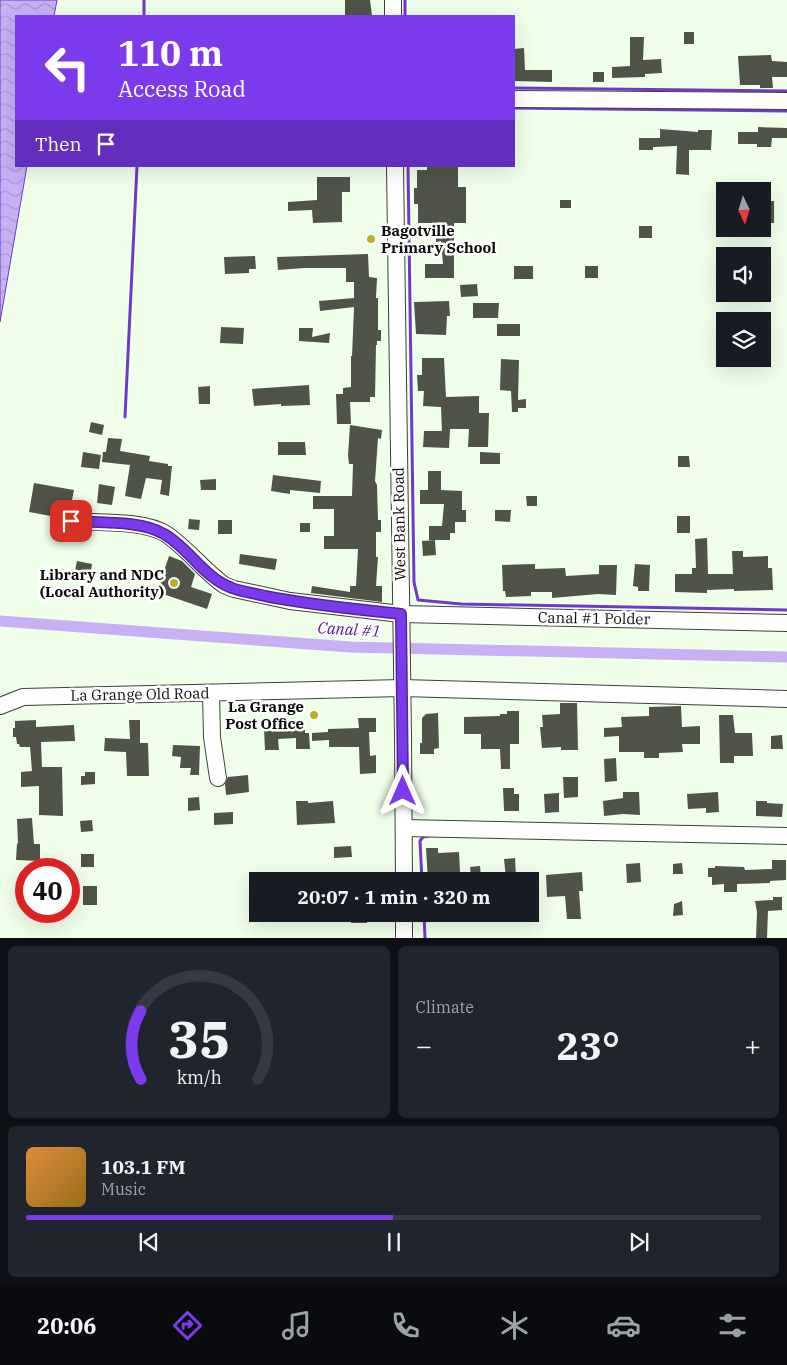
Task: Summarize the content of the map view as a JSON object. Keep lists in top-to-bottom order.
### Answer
{
  "streets": {
    "street": ["West Bank Road", "Canal #1 Polder", "La Grange Old Road"]
  },
  "crossings": [
    ["West Bank Road", "Canal #1 Polder"],
    ["West Bank Road", "La Grange Old Road"]
  ],
  "water": ["Canal #1"],
  "places": ["Bagotville Primary School", "Library and NDC (Local Authority)", "La Grange Post Office"],
  "north": "bottom",
  "page": {
    "turn": ["110 m", "Access Road"],
    "then": "Then",
    "limit": "40",
    "trip": "20:07 · 1 min · 320 m",
    "tile": "Climate",
    "heat": ["−", "23°", "+"],
    "song": ["103.1 FM", "Music"],
    "tabs": "20:06",
    "gauge": ["35", "km/h"]
  }
}
